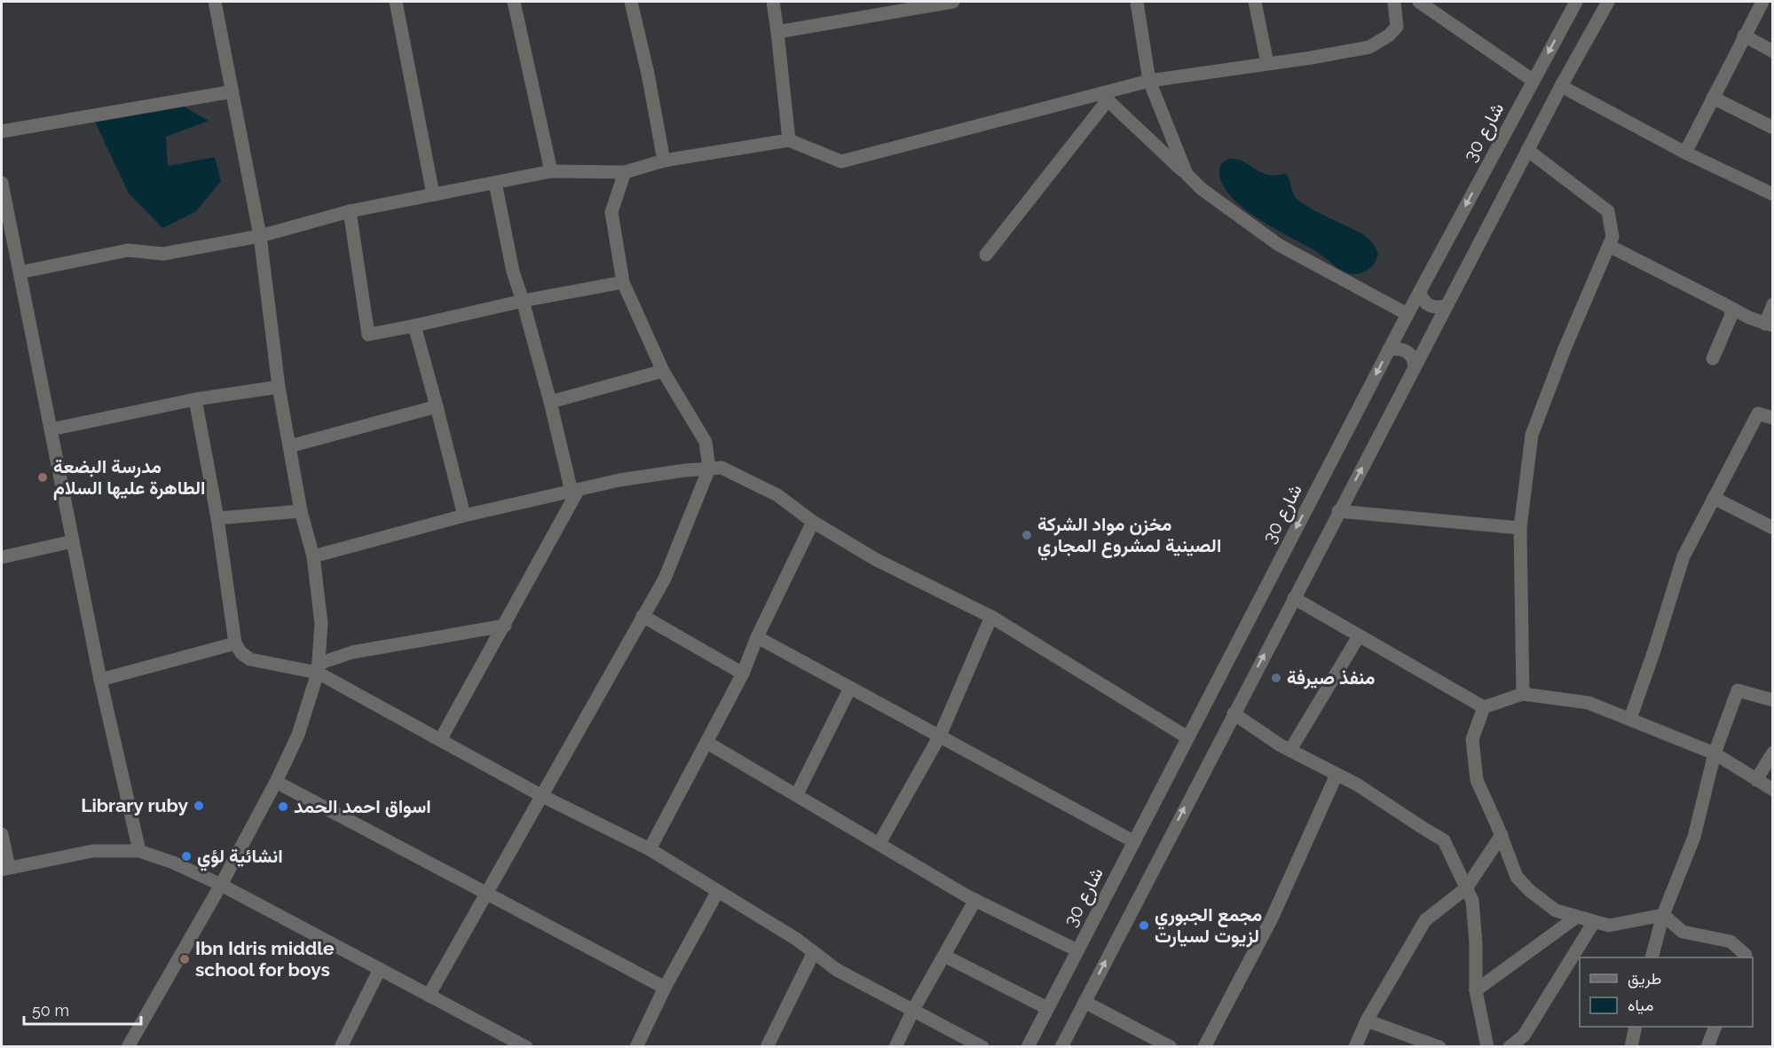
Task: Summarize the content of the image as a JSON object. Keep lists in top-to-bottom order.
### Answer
{
  "streets": {
    "street": ["شارع 30"]
  },
  "places": [
    "مدرسة البضعة الطاهرة عليها السلام",
    "مخزن مواد الشركة الصينية لمشروع المجاري",
    "منفذ صيرفة",
    "Library ruby",
    "اسواق احمد الحمد",
    "انشائية لؤي",
    "مجمع الجبوري لزيوت لسيارت",
    "Ibn Idris middle school for boys"
  ],
  "legend": ["طريق", "مياه"],
  "scale_bar": "50 m"
}
